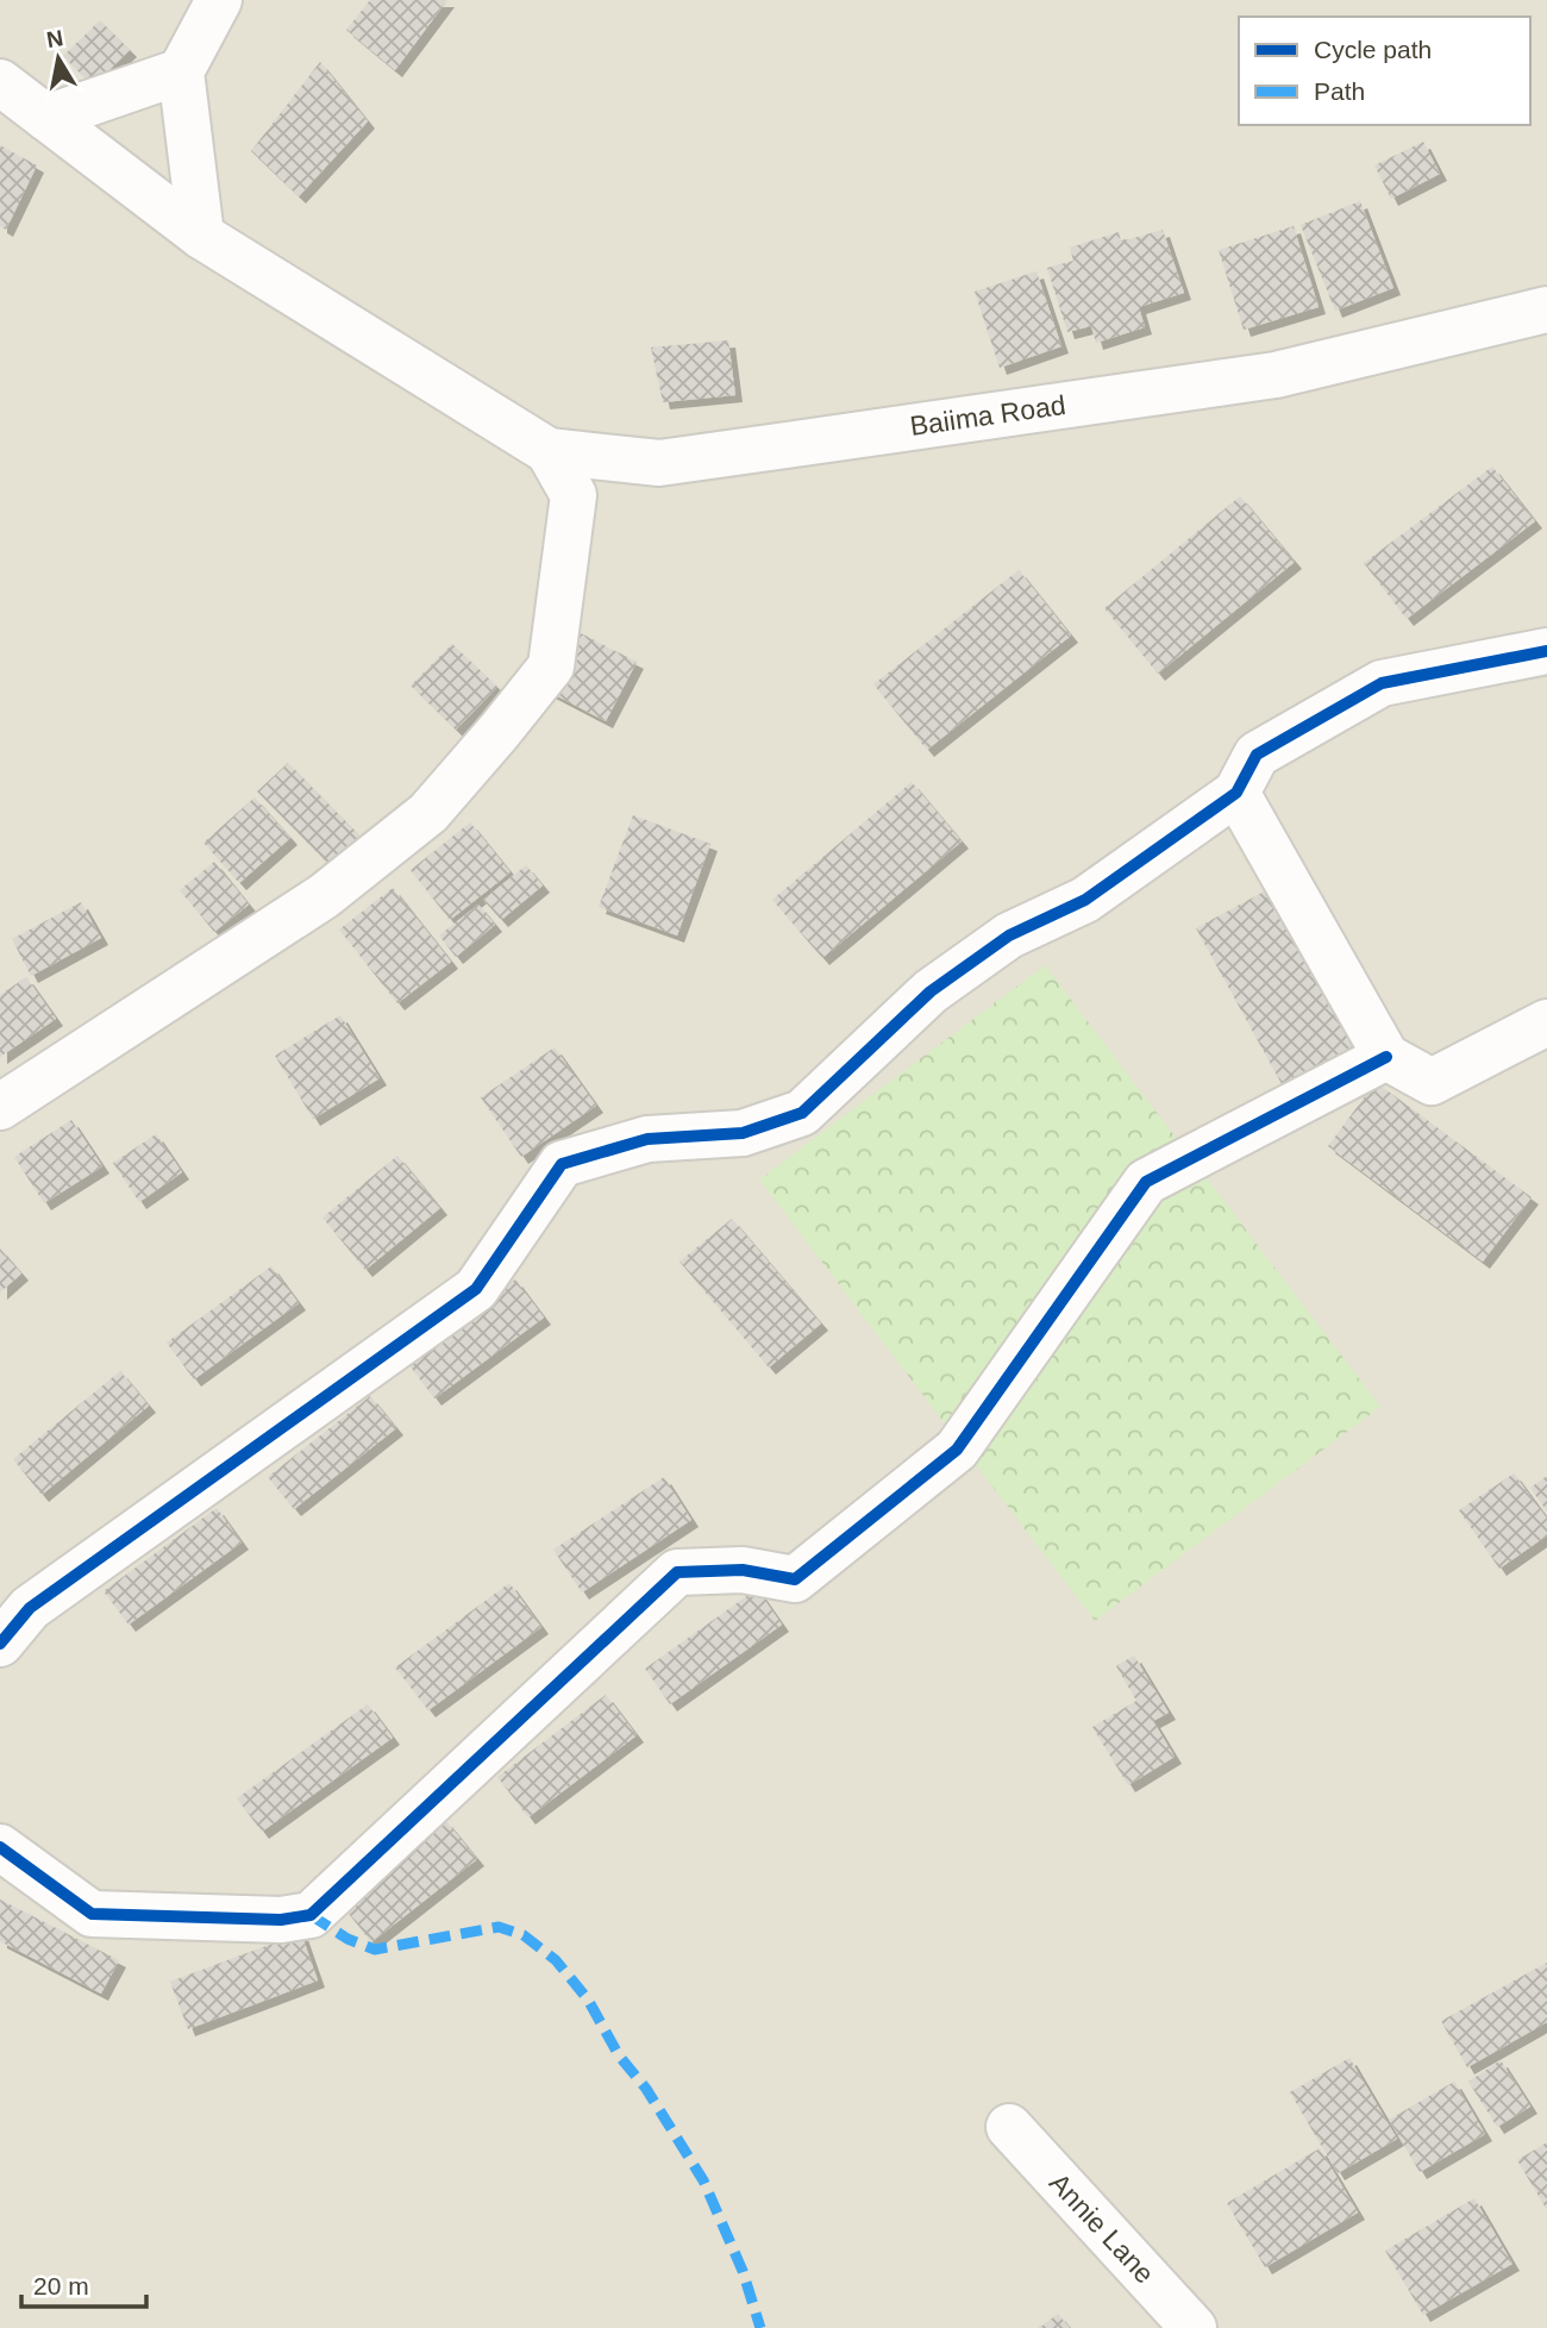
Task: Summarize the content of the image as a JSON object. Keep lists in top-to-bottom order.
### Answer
{
  "streets": {
    "street": ["Baiima Road", "Annie Lane"]
  },
  "legend": ["Cycle path", "Path"],
  "scale_bar": "20 m",
  "north": "top"
}
